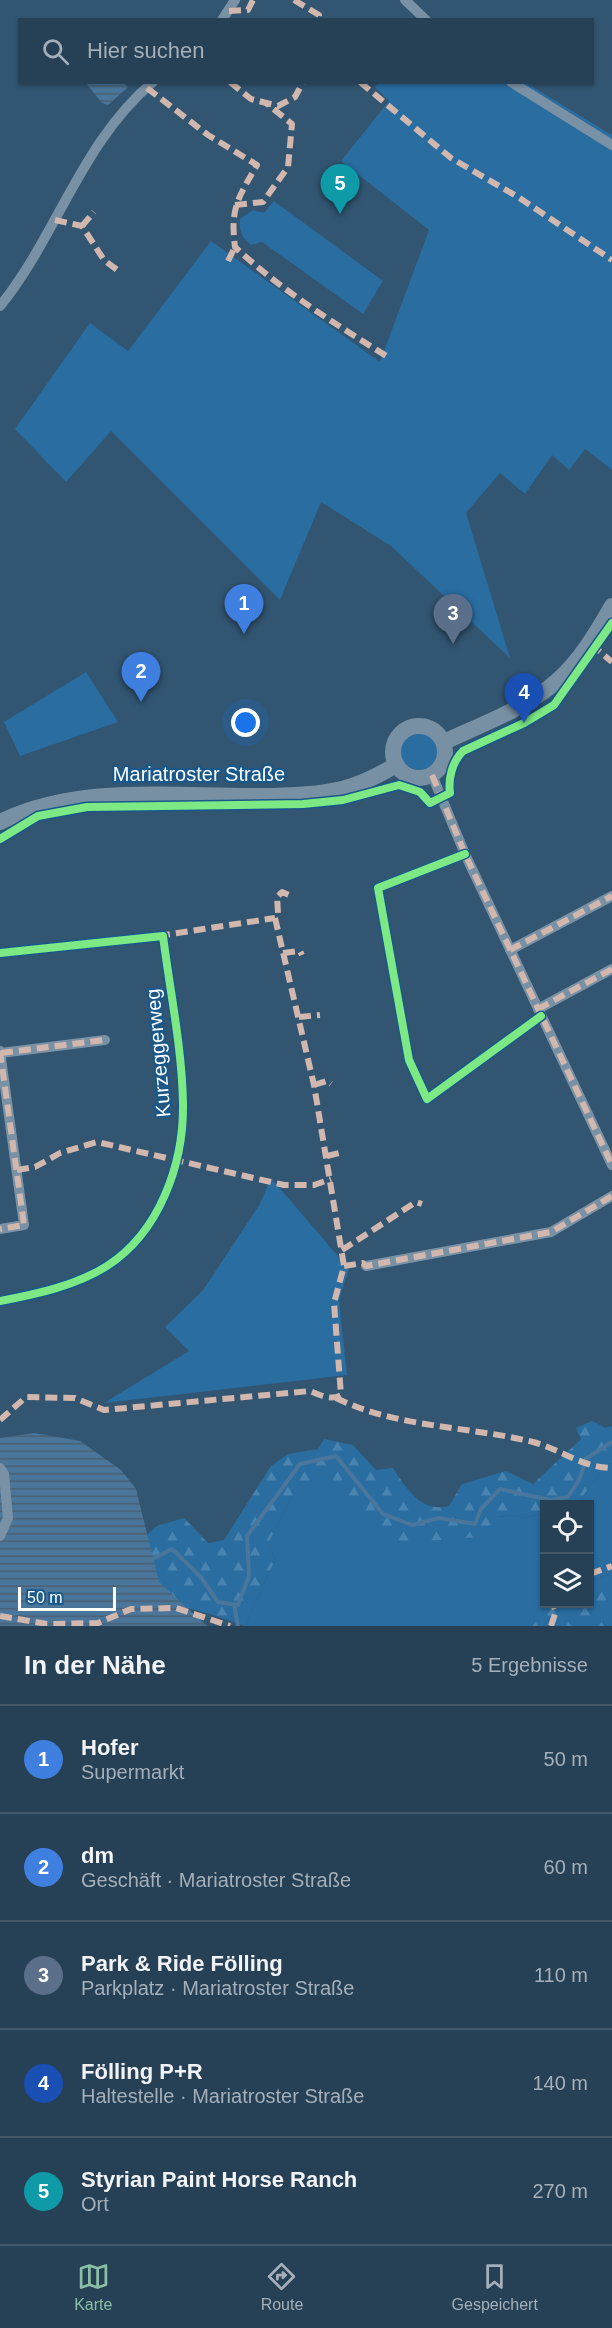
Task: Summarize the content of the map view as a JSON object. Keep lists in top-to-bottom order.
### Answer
{
  "streets": {
    "main road": ["Mariatroster Straße"],
    "street": ["Kurzeggerweg"]
  },
  "scale_bar": "50 m",
  "page": {
    "search": "Hier suchen",
    "pins": [
      "5",
      "1",
      "3",
      "2",
      "4"
    ],
    "scale": "50 m",
    "heading": ["In der Nähe", "5 Ergebnisse"],
    "list": [
      {
        "mark": "1",
        "name": "Hofer",
        "note": "Supermarkt",
        "value": "50 m"
      },
      {
        "mark": "2",
        "name": "dm",
        "note": "Geschäft · Mariatroster Straße",
        "value": "60 m"
      },
      {
        "mark": "3",
        "name": "Park & Ride Fölling",
        "note": "Parkplatz · Mariatroster Straße",
        "value": "110 m"
      },
      {
        "mark": "4",
        "name": "Fölling P+R",
        "note": "Haltestelle · Mariatroster Straße",
        "value": "140 m"
      },
      {
        "mark": "5",
        "name": "Styrian Paint Horse Ranch",
        "note": "Ort",
        "value": "270 m"
      }
    ],
    "nav": ["Karte", "Route", "Gespeichert"]
  }
}
